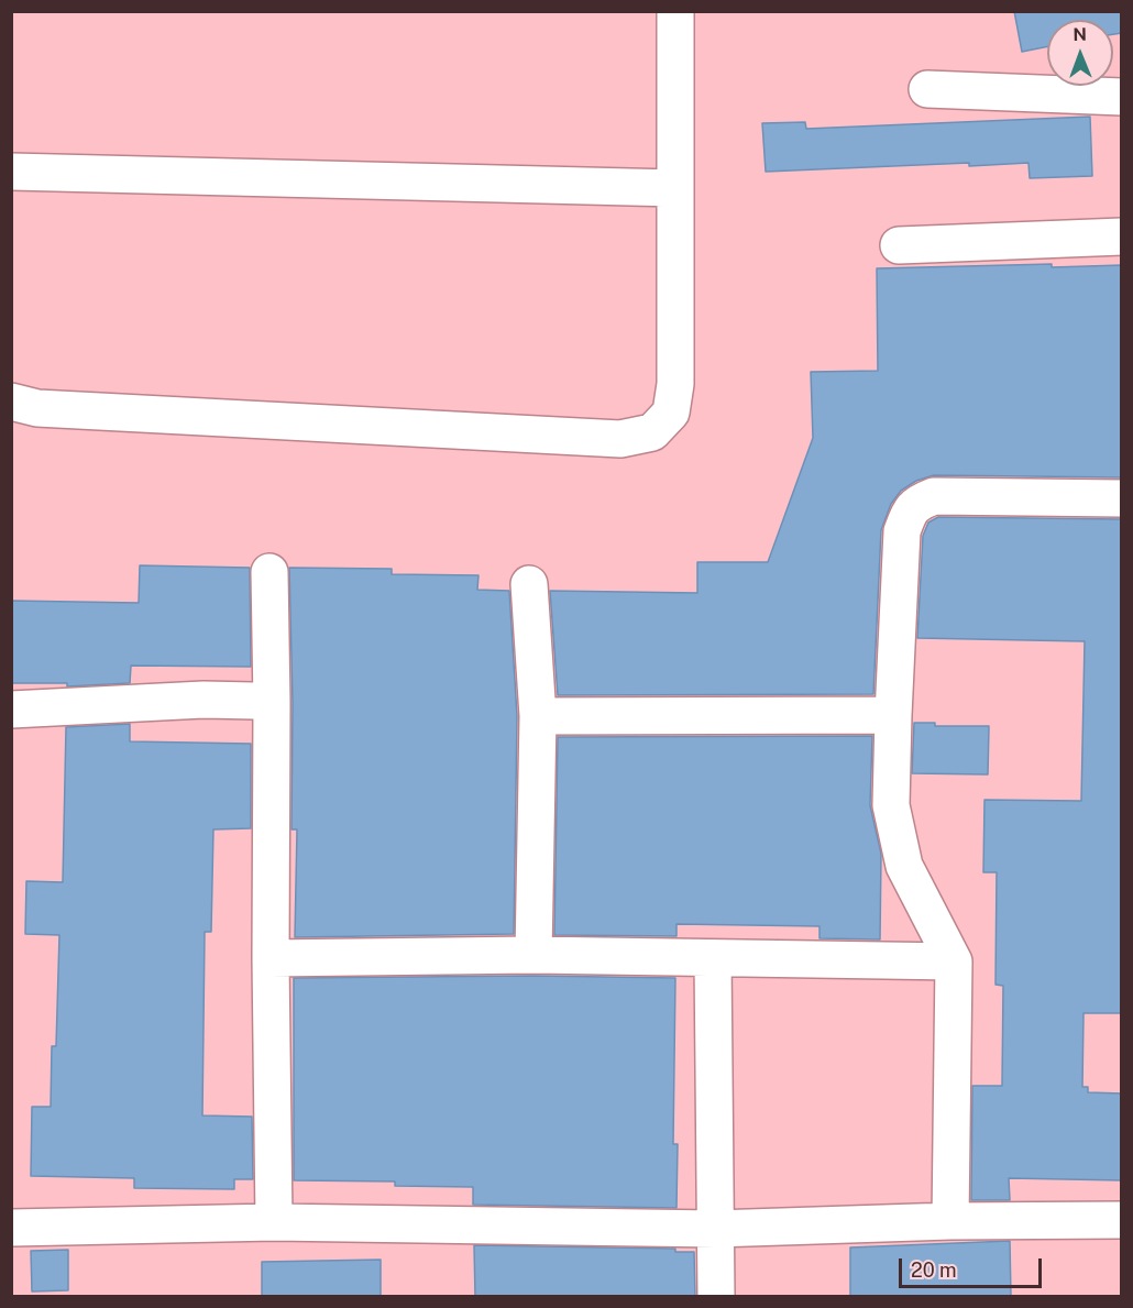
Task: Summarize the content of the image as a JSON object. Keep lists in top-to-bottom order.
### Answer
{
  "scale_bar": "20 m",
  "north": "top"
}
